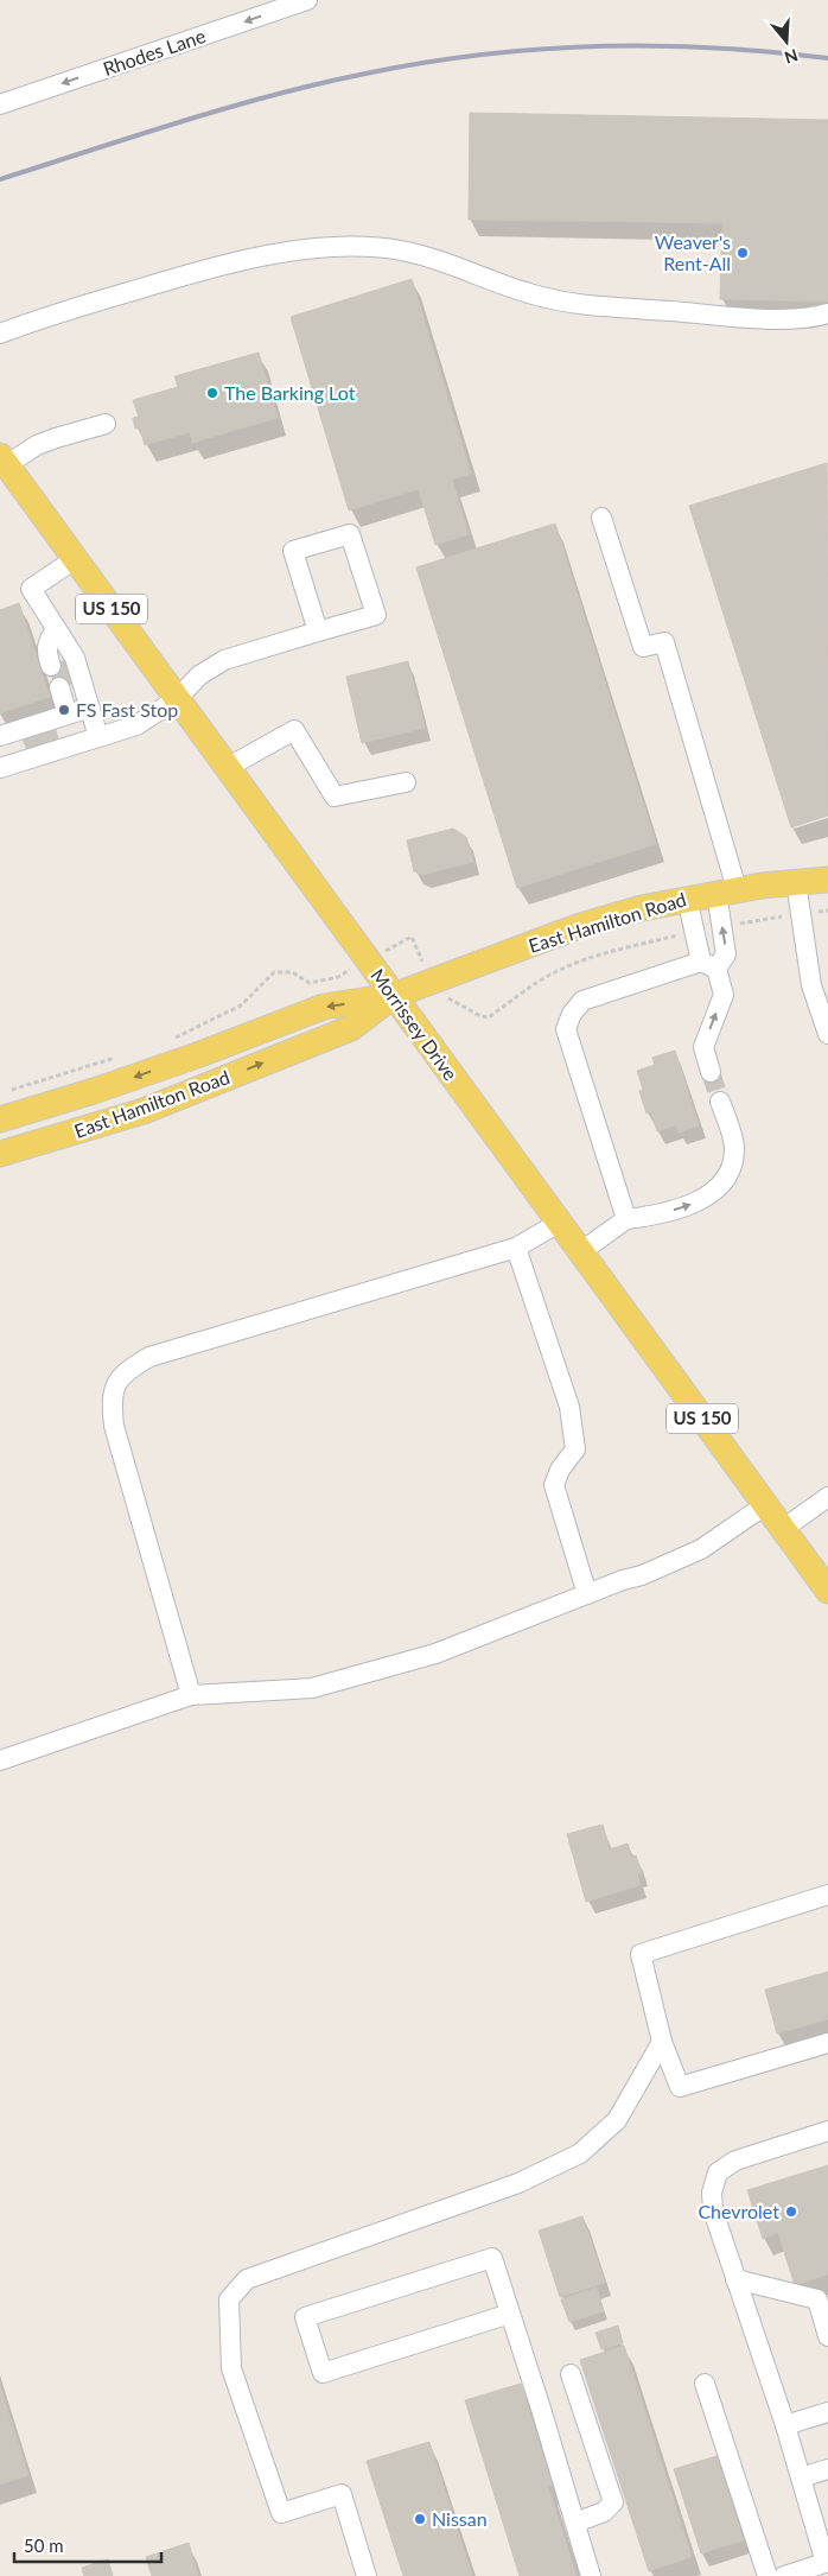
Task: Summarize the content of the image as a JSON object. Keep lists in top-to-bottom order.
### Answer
{
  "streets": {
    "main road": ["US 150", "East Hamilton Road", "Morrissey Drive"],
    "street": ["Rhodes Lane"]
  },
  "crossings": [
    ["East Hamilton Road", "Morrissey Drive"]
  ],
  "one_way": ["Rhodes Lane"],
  "places": [
    "Weaver's Rent-All",
    "The Barking Lot",
    "FS Fast Stop",
    "Chevrolet",
    "Nissan"
  ],
  "scale_bar": "50 m",
  "north": "bottom"
}
